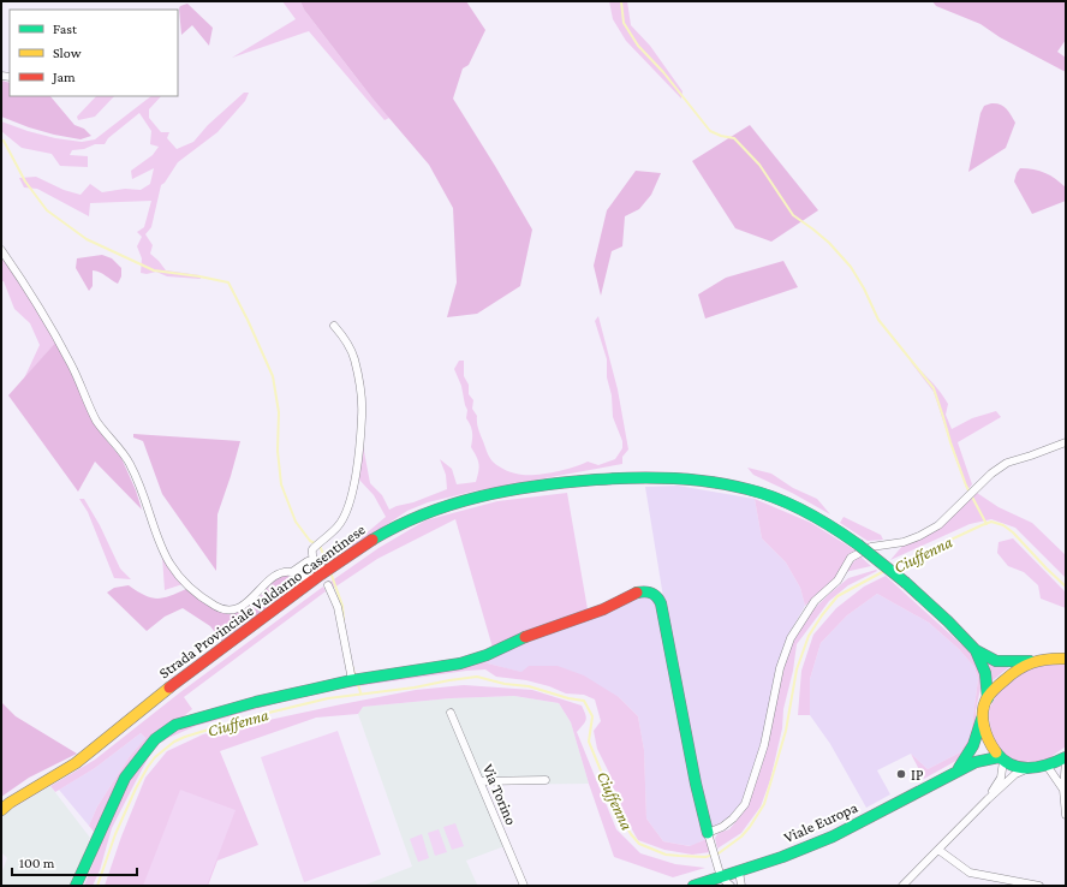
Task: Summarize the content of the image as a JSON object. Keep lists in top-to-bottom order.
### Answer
{
  "streets": {
    "main road": ["Strada Provinciale Valdarno Casentinese", "Viale Europa"],
    "street": ["Via Torino"]
  },
  "crossings": [
    ["Strada Provinciale Valdarno Casentinese", "Viale Europa"]
  ],
  "water": ["Ciuffenna"],
  "places": ["IP"],
  "legend": ["Fast", "Slow", "Jam"],
  "scale_bar": "100 m"
}
